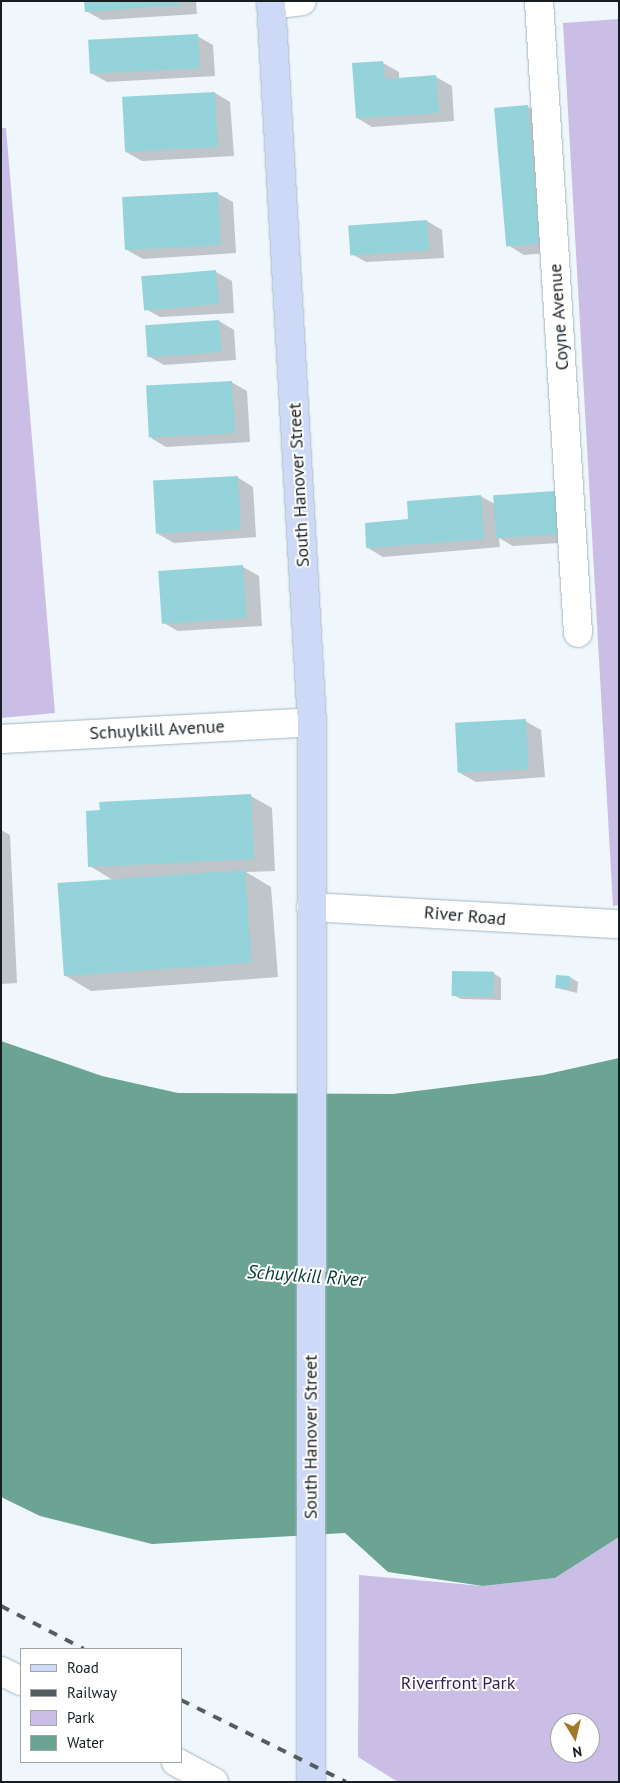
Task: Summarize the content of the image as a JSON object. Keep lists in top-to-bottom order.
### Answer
{
  "streets": {
    "main road": ["South Hanover Street"],
    "street": ["Coyne Avenue", "Schuylkill Avenue", "River Road"]
  },
  "crossings": [
    ["South Hanover Street", "Schuylkill Avenue"],
    ["South Hanover Street", "River Road"]
  ],
  "water": ["Schuylkill River"],
  "parks": ["Riverfront Park"],
  "legend": [
    "Road",
    "Railway",
    "Park",
    "Water"
  ],
  "north": "bottom"
}
